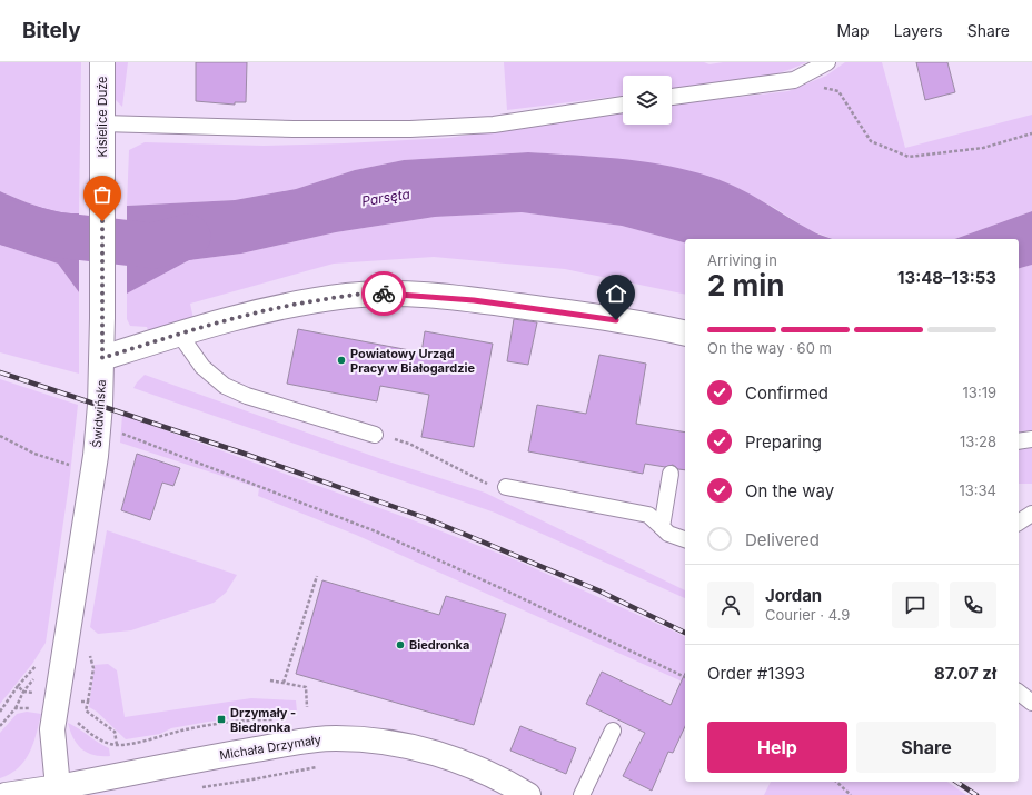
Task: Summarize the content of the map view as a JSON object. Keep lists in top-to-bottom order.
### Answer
{
  "streets": {
    "street": ["Kisielice Duże", "Świdwińska", "Michała Drzymały"]
  },
  "crossings": [
    ["Kisielice Duże", "Świdwińska"],
    ["Świdwińska", "Michała Drzymały"]
  ],
  "water": ["Parsęta"],
  "places": {
    "other": ["Powiatowy Urząd Pracy w Białogardzie", "Biedronka"],
    "transit": ["Drzymały - Biedronka"]
  },
  "page": {
    "header": "Bitely",
    "nav": ["Map", "Layers", "Share"],
    "heading": ["2 min", "Arriving in", "13:48–13:53"],
    "panel": [
      "Jordan",
      "Courier · 4.9",
      "Order #1393",
      "87.07 zł"
    ],
    "bar": "On the way · 60 m",
    "list": [
      ["Confirmed", "13:19"],
      ["Preparing", "13:28"],
      ["On the way", "13:34"],
      "Delivered"
    ],
    "buttons": ["Help", "Share"]
  }
}
